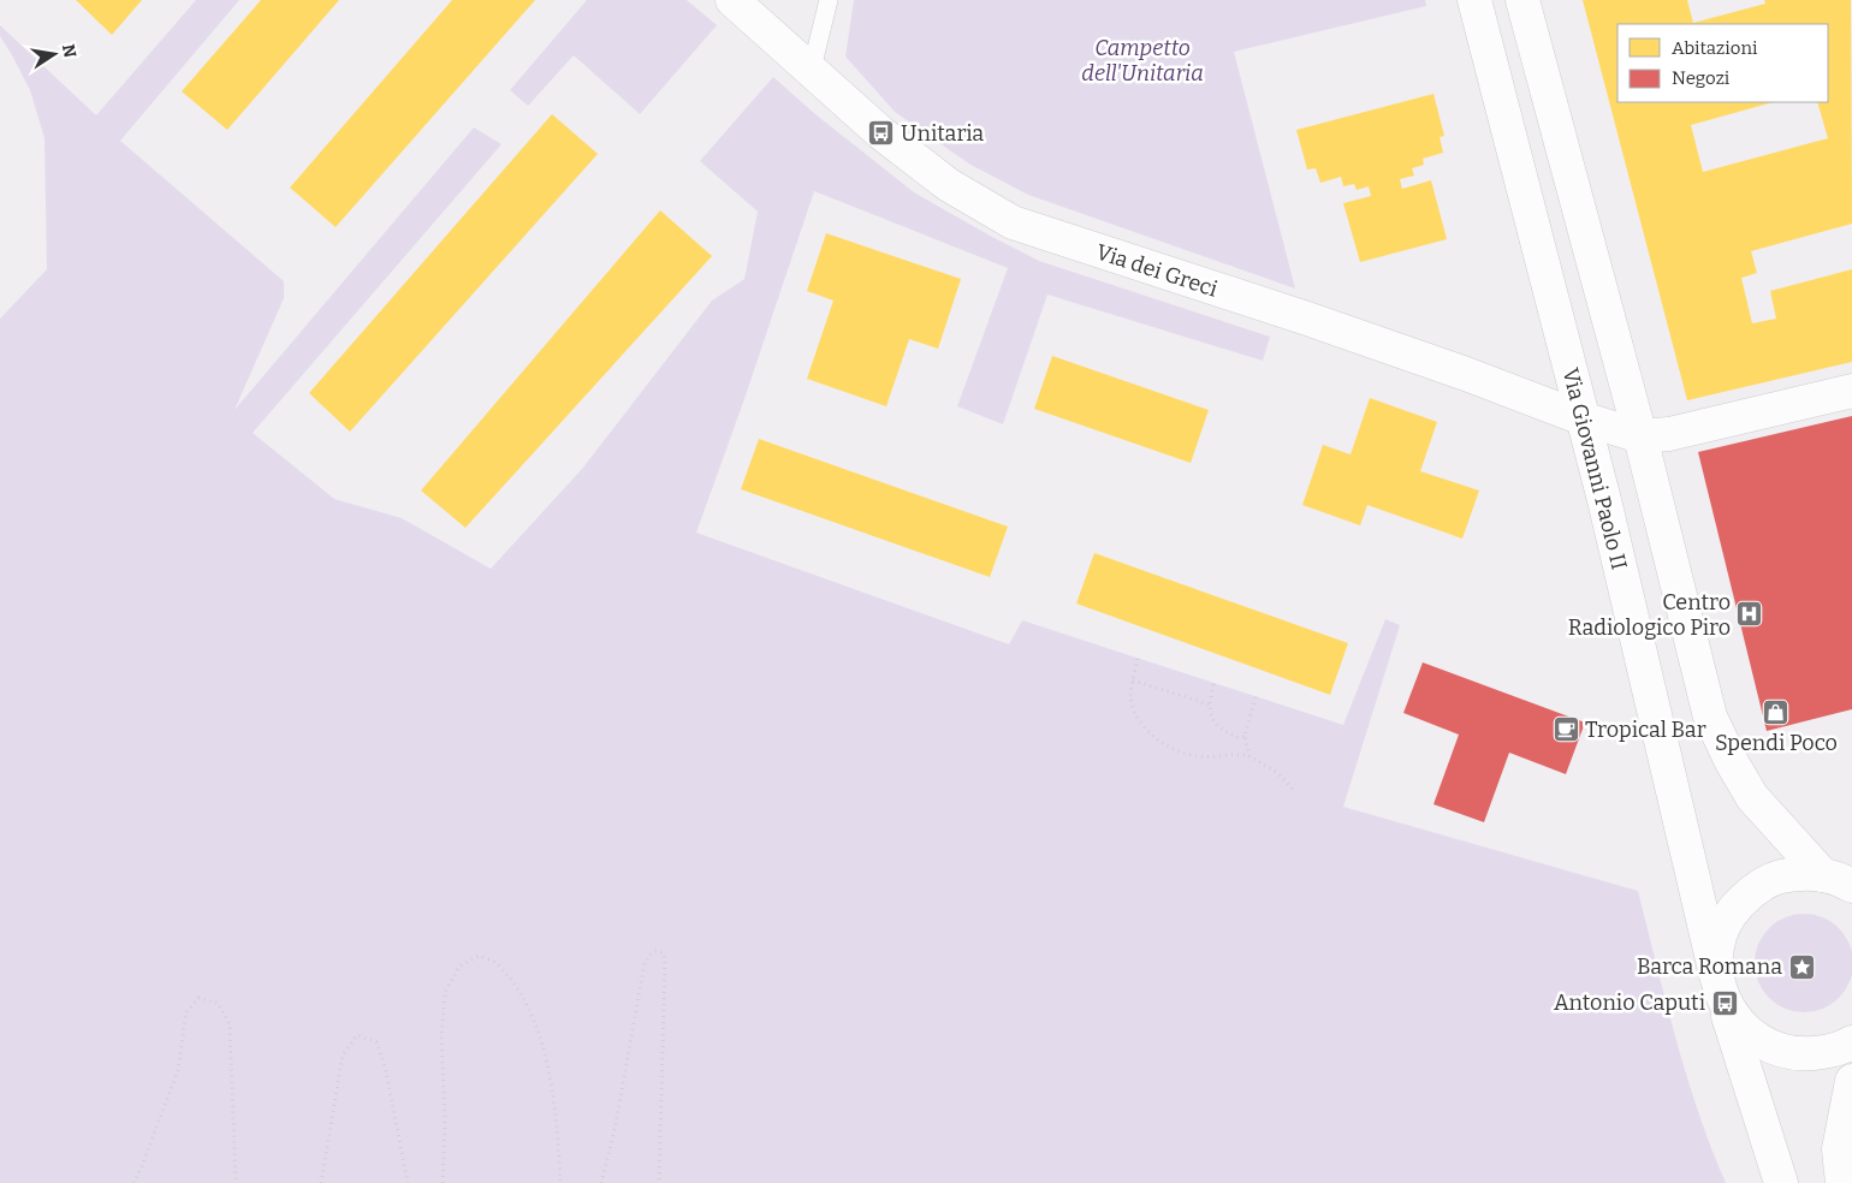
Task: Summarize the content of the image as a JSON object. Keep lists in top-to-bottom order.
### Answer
{
  "streets": {
    "street": ["Via dei Greci", "Via Giovanni Paolo II"]
  },
  "crossings": [
    ["Via dei Greci", "Via Giovanni Paolo II"]
  ],
  "parks": ["Campetto dell'Unitaria"],
  "places": {
    "bus stop": ["Unitaria", "Antonio Caputi"],
    "hospital": ["Centro Radiologico Piro"],
    "shop": ["Spendi Poco"],
    "cafe": ["Tropical Bar"],
    "place": ["Barca Romana"]
  },
  "legend": ["Abitazioni", "Negozi"],
  "north": "right"
}
